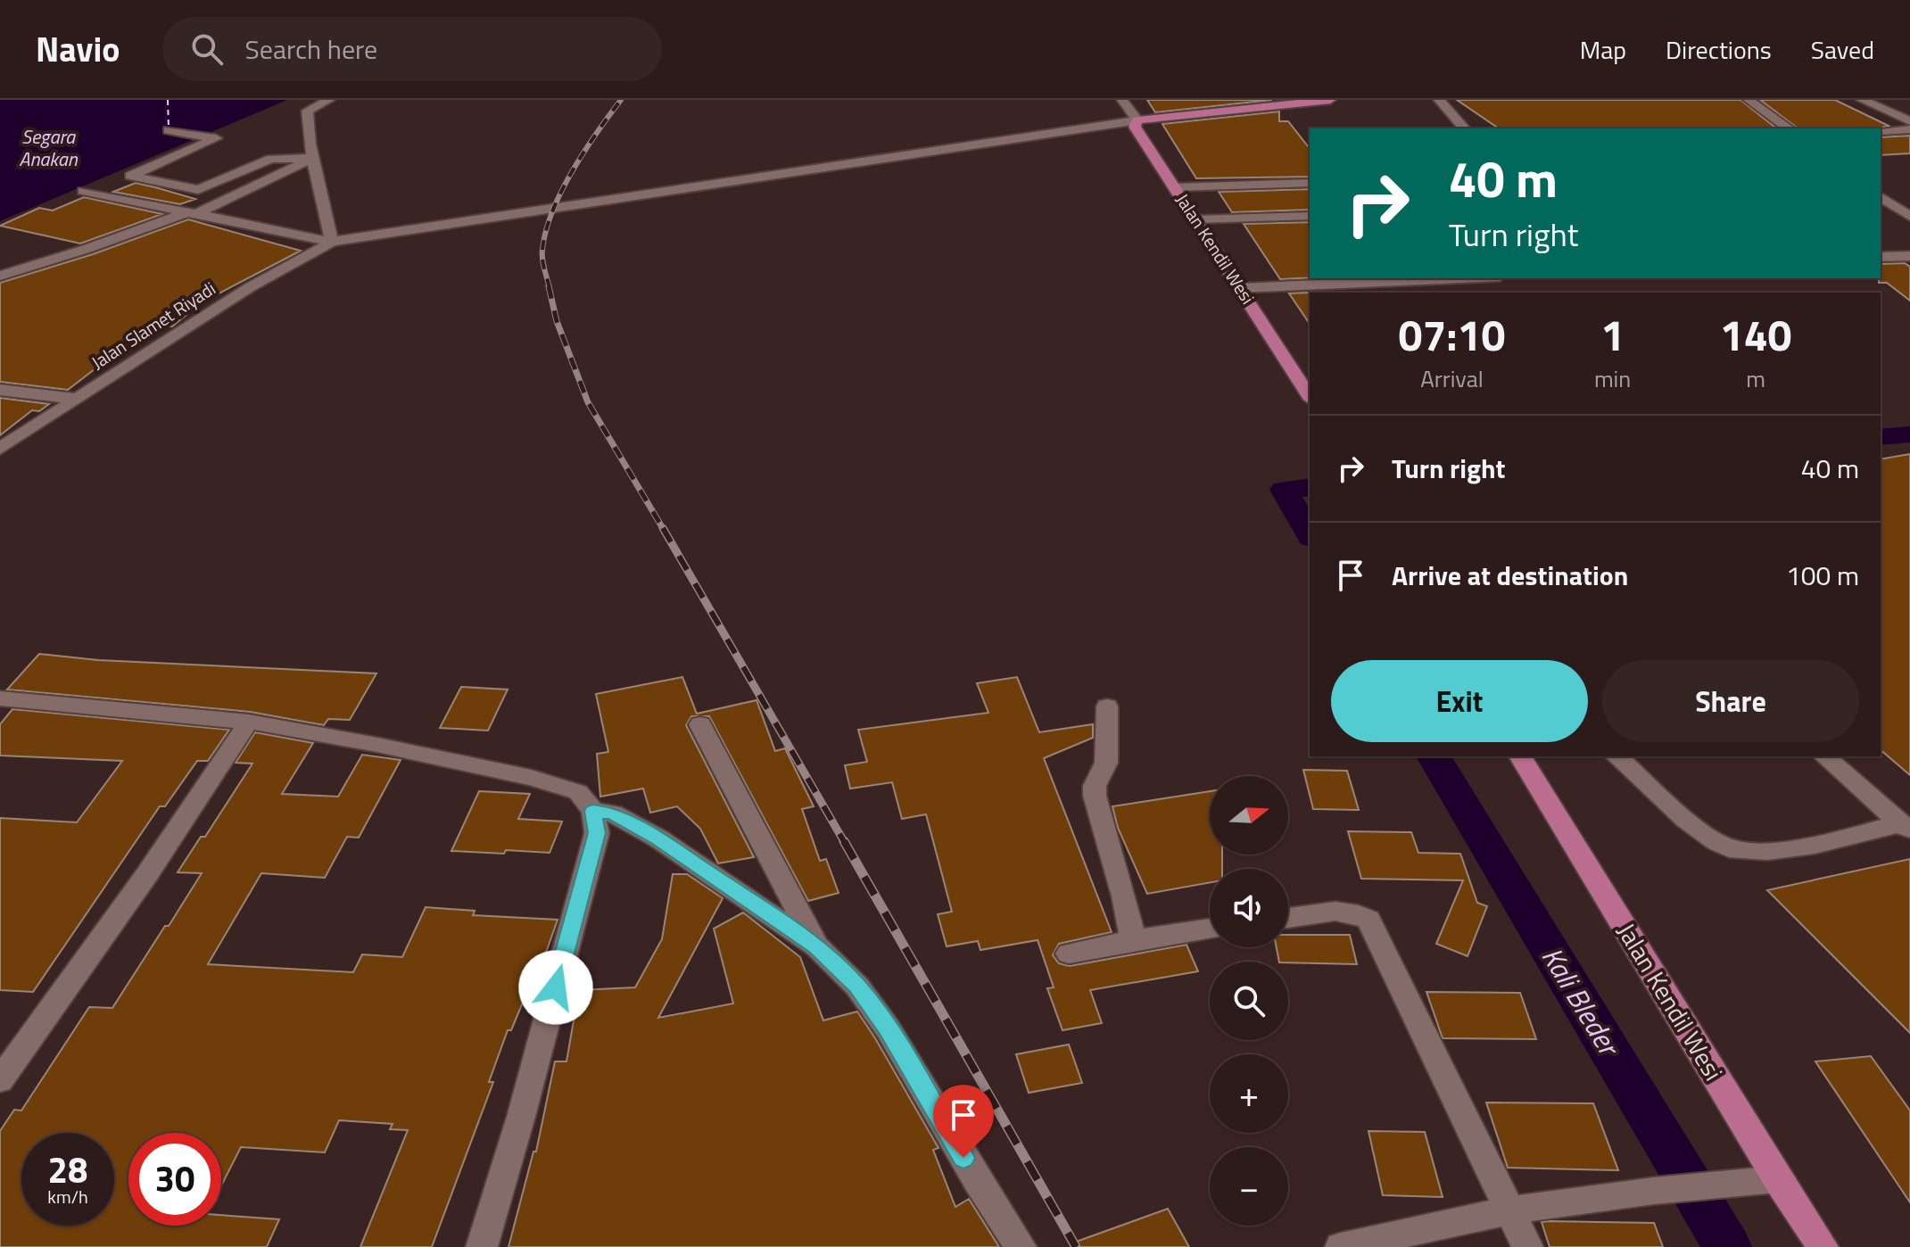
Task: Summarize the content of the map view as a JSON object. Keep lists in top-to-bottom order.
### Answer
{
  "streets": {
    "main road": ["Jalan Kendil Wesi"],
    "street": ["Jalan Slamet Riyadi"]
  },
  "water": ["Segara Anakan", "Kali Bleder"],
  "north": "right",
  "page": {
    "header": "Navio",
    "search": "Search here",
    "nav": ["Map", "Directions", "Saved"],
    "turn": ["40 m", "Turn right"],
    "eta": [
      "07:10",
      "Arrival",
      "1",
      "min",
      "140",
      "m"
    ],
    "list": [
      {
        "name": "Turn right",
        "value": "40 m"
      },
      {
        "name": "Arrive at destination",
        "value": "100 m"
      }
    ],
    "buttons": ["Exit", "Share"],
    "map_buttons": ["+", "−"],
    "speed": "28 km/h",
    "limit": "30"
  }
}
